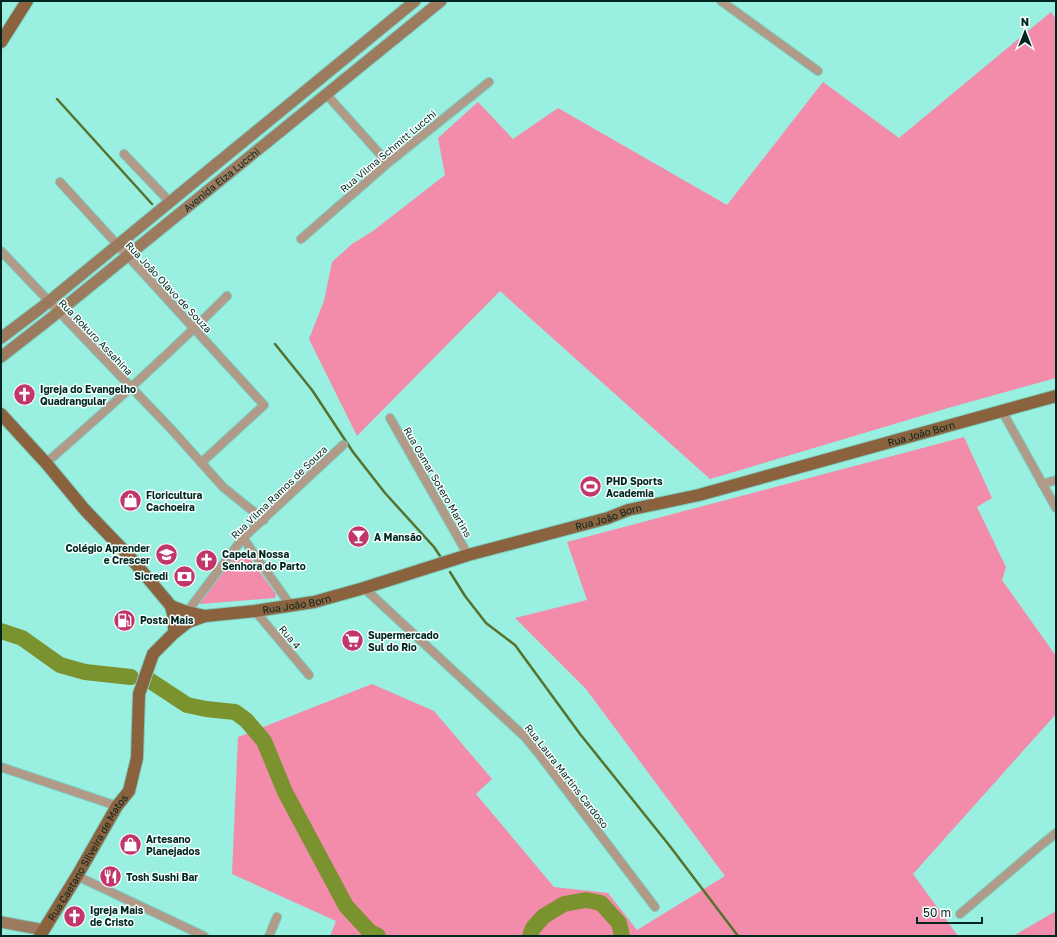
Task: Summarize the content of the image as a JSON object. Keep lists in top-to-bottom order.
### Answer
{
  "streets": {
    "main road": ["Avenida Elza Lucchi", "Rua João Born", "Rua Caetano Silveira de Matos"],
    "street": [
      "Rua Vilma Schmitt Lucchi",
      "Rua João Olavo de Souza",
      "Rua Rokuro Assahina",
      "Rua Osmar Sotero Martins",
      "Rua Vilma Ramos de Souza",
      "Rua 4",
      "Rua Laura Martins Cardoso"
    ]
  },
  "crossings": [
    ["Avenida Elza Lucchi", "Rua João Olavo de Souza"],
    ["Avenida Elza Lucchi", "Rua Rokuro Assahina"],
    ["Rua João Olavo de Souza", "Rua Rokuro Assahina"],
    ["Rua Rokuro Assahina", "Rua Vilma Ramos de Souza"],
    ["Rua João Born", "Rua Osmar Sotero Martins"],
    ["Rua João Born", "Rua 4"],
    ["Rua João Born", "Rua Laura Martins Cardoso"],
    ["Rua João Born", "Rua Caetano Silveira de Matos"]
  ],
  "places": {
    "church": ["Igreja do Evangelho Quadrangular", "Capela Nossa Senhora do Parto", "Igreja Mais de Cristo"],
    "sports": ["PHD Sports Academia"],
    "shop": ["Floricultura Cachoeira", "Artesano Planejados"],
    "bar": ["A Mansão"],
    "school or university": ["Colégio Aprender e Crescer"],
    "bank": ["Sicredi"],
    "fuel station": ["Posta Mais"],
    "supermarket": ["Supermercado Sul do Rio"],
    "restaurant": ["Tosh Sushi Bar"]
  },
  "scale_bar": "50 m",
  "north": "top"
}
